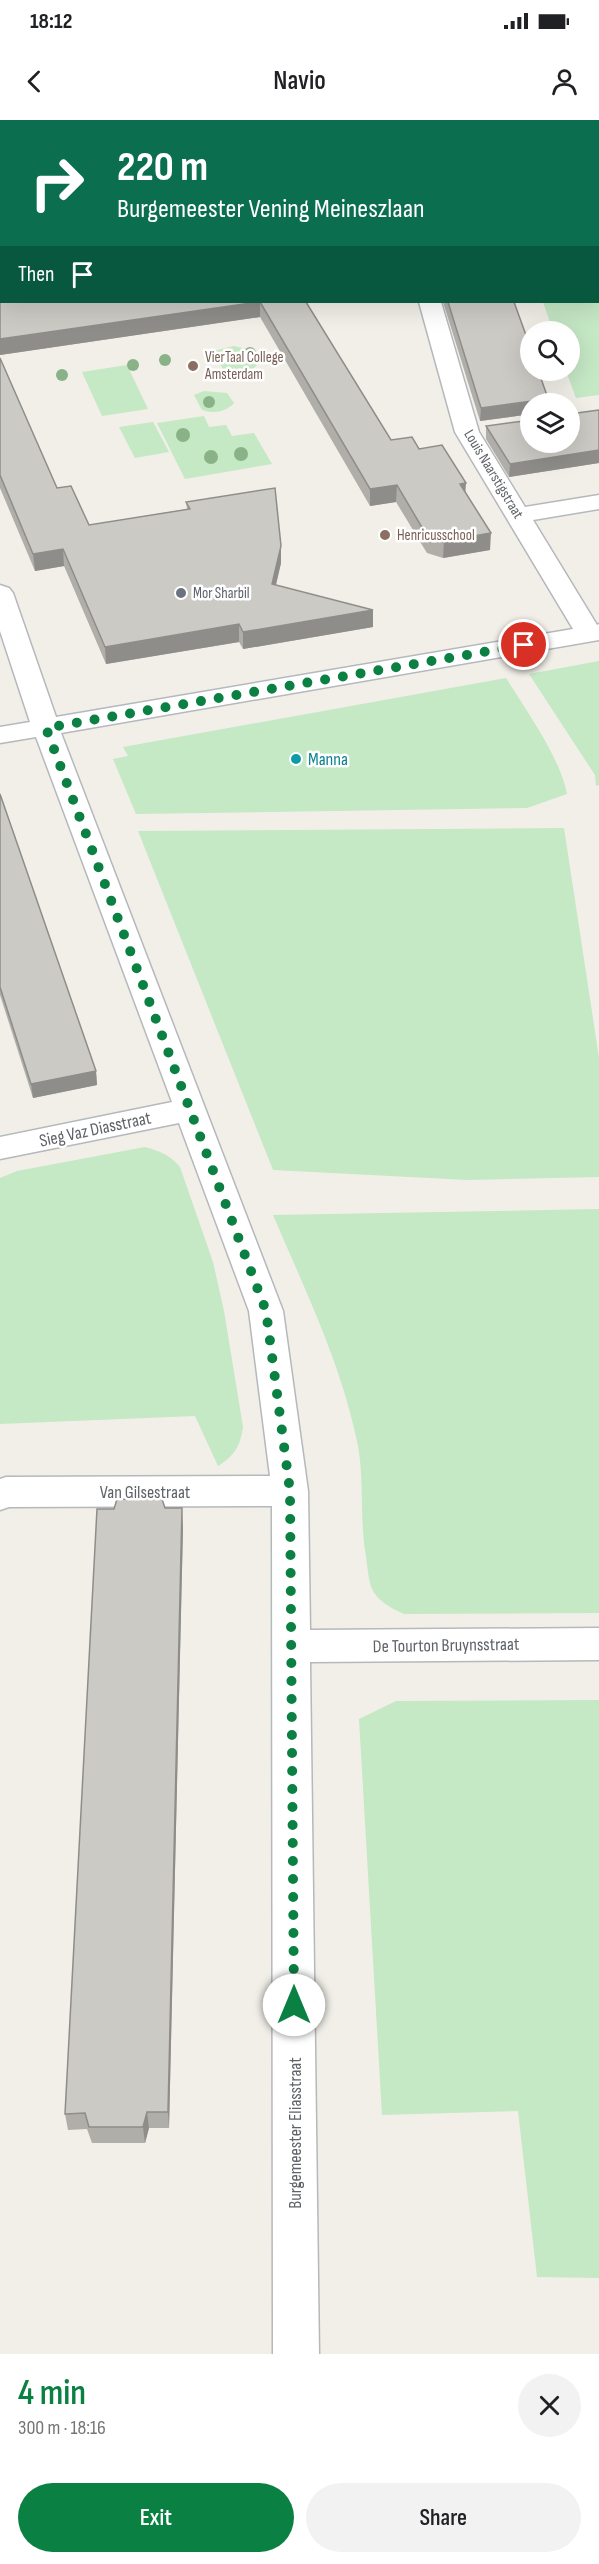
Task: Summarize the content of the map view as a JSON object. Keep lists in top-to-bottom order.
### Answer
{
  "streets": {
    "street": [
      "Louis Naarstigstraat",
      "Sieg Vaz Diasstraat",
      "Van Gilsestraat",
      "De Tourton Bruynsstraat",
      "Burgemeester Eliasstraat"
    ]
  },
  "crossings": [
    ["Sieg Vaz Diasstraat", "Burgemeester Eliasstraat"],
    ["Van Gilsestraat", "Burgemeester Eliasstraat"],
    ["De Tourton Bruynsstraat", "Burgemeester Eliasstraat"]
  ],
  "places": [
    "VierTaal College Amsterdam",
    "Henricusschool",
    "Mor Sharbil",
    "Manna"
  ],
  "page": {
    "status": "18:12",
    "header": "Navio",
    "turn": ["220 m", "Burgemeester Vening Meineszlaan"],
    "then": "Then",
    "heading": ["4 min", "300 m · 18:16"],
    "buttons": ["Exit", "Share"]
  }
}
